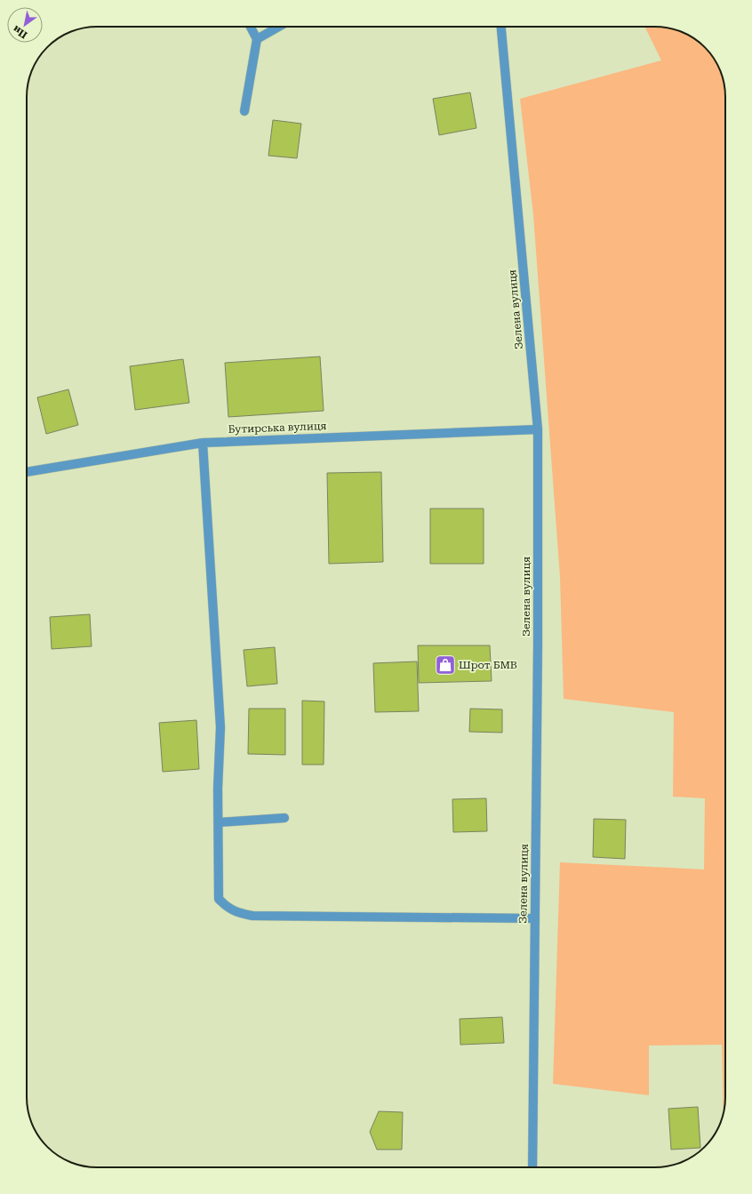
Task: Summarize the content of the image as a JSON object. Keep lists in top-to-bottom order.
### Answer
{
  "streets": {
    "street": ["Зелена вулиця", "Бутирська вулиця"]
  },
  "crossings": [
    ["Зелена вулиця", "Бутирська вулиця"]
  ],
  "places": {
    "shop": ["Шрот БМВ"]
  },
  "north": "bottom left"
}
